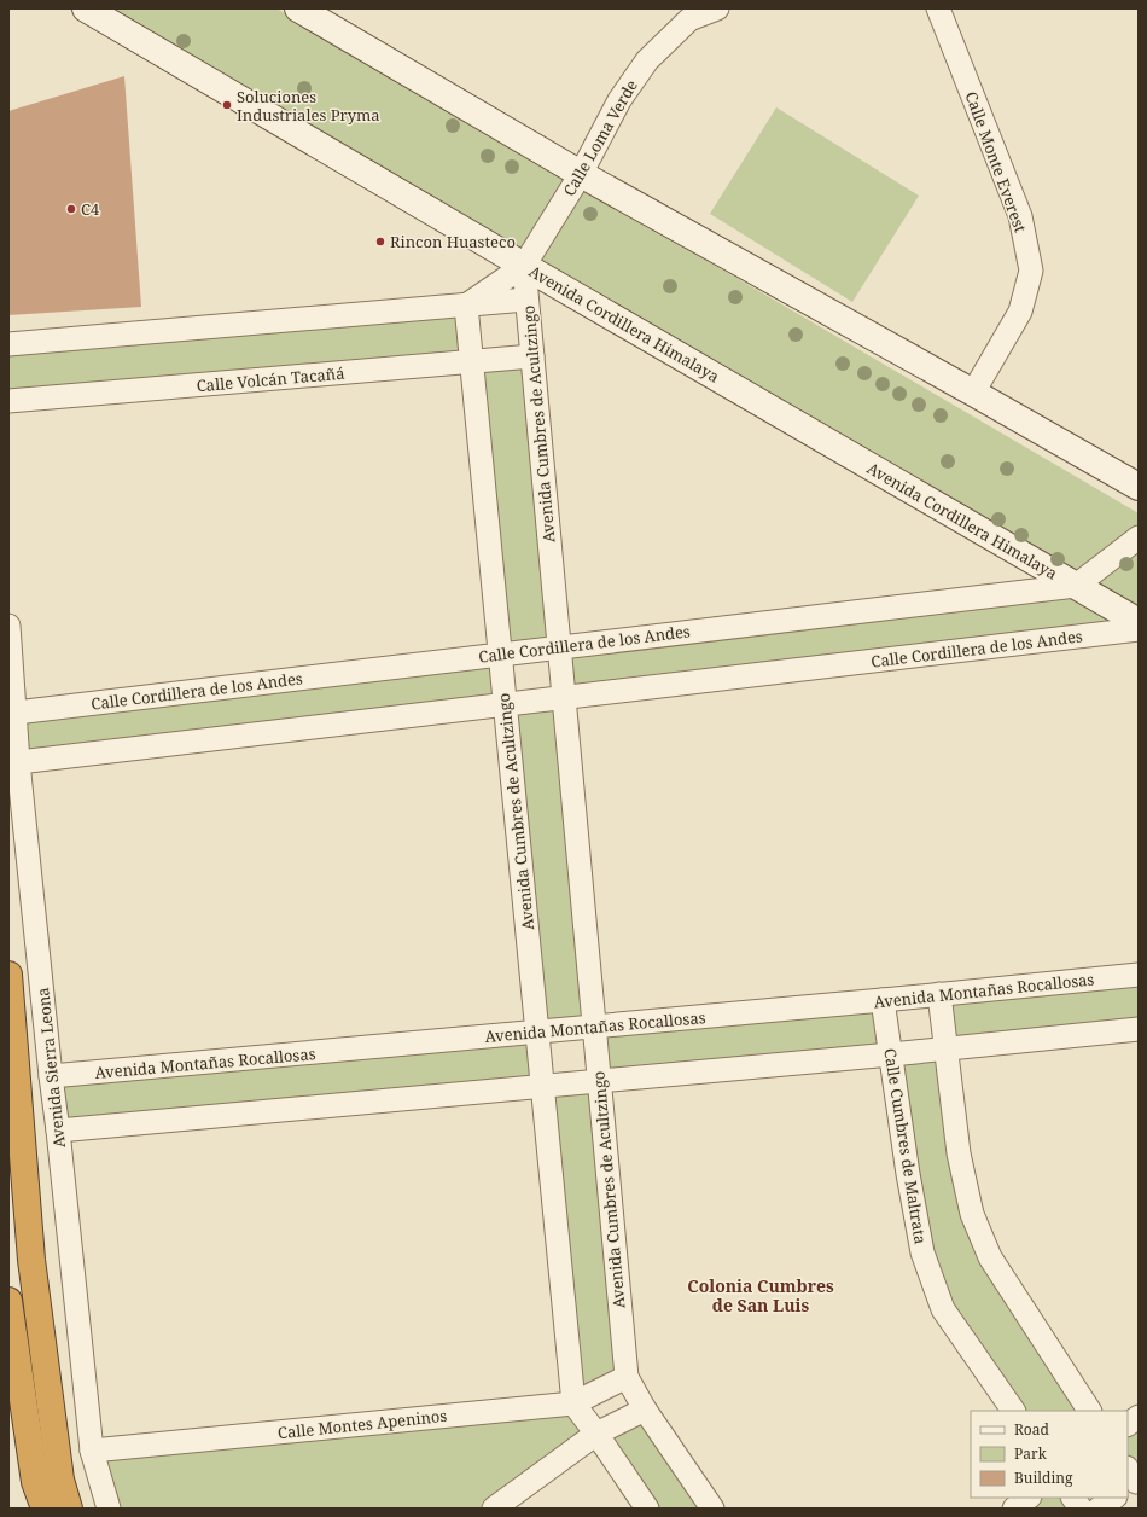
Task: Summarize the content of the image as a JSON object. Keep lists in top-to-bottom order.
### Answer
{
  "streets": {
    "highway": ["Avenida Sierra Leona"],
    "main road": ["Avenida Cordillera Himalaya"],
    "street": [
      "Calle Loma Verde",
      "Calle Monte Everest",
      "Calle Volcán Tacañá",
      "Avenida Cumbres de Acultzingo",
      "Calle Cordillera de los Andes",
      "Avenida Montañas Rocallosas",
      "Calle Cumbres de Maltrata",
      "Calle Montes Apeninos"
    ]
  },
  "crossings": [
    ["Calle Loma Verde", "Avenida Cordillera Himalaya"],
    ["Calle Loma Verde", "Avenida Cumbres de Acultzingo"],
    ["Avenida Cordillera Himalaya", "Avenida Cumbres de Acultzingo"],
    ["Avenida Cordillera Himalaya", "Calle Cordillera de los Andes"],
    ["Calle Volcán Tacañá", "Avenida Cumbres de Acultzingo"],
    ["Avenida Cumbres de Acultzingo", "Calle Cordillera de los Andes"],
    ["Avenida Cumbres de Acultzingo", "Avenida Montañas Rocallosas"],
    ["Avenida Cumbres de Acultzingo", "Calle Montes Apeninos"],
    ["Calle Cordillera de los Andes", "Avenida Sierra Leona"],
    ["Avenida Montañas Rocallosas", "Avenida Sierra Leona"],
    ["Avenida Montañas Rocallosas", "Calle Cumbres de Maltrata"],
    ["Avenida Sierra Leona", "Calle Montes Apeninos"]
  ],
  "districts": ["Colonia Cumbres de San Luis"],
  "places": ["Soluciones Industriales Pryma", "C4", "Rincon Huasteco"],
  "legend": ["Road", "Park", "Building"]
}
